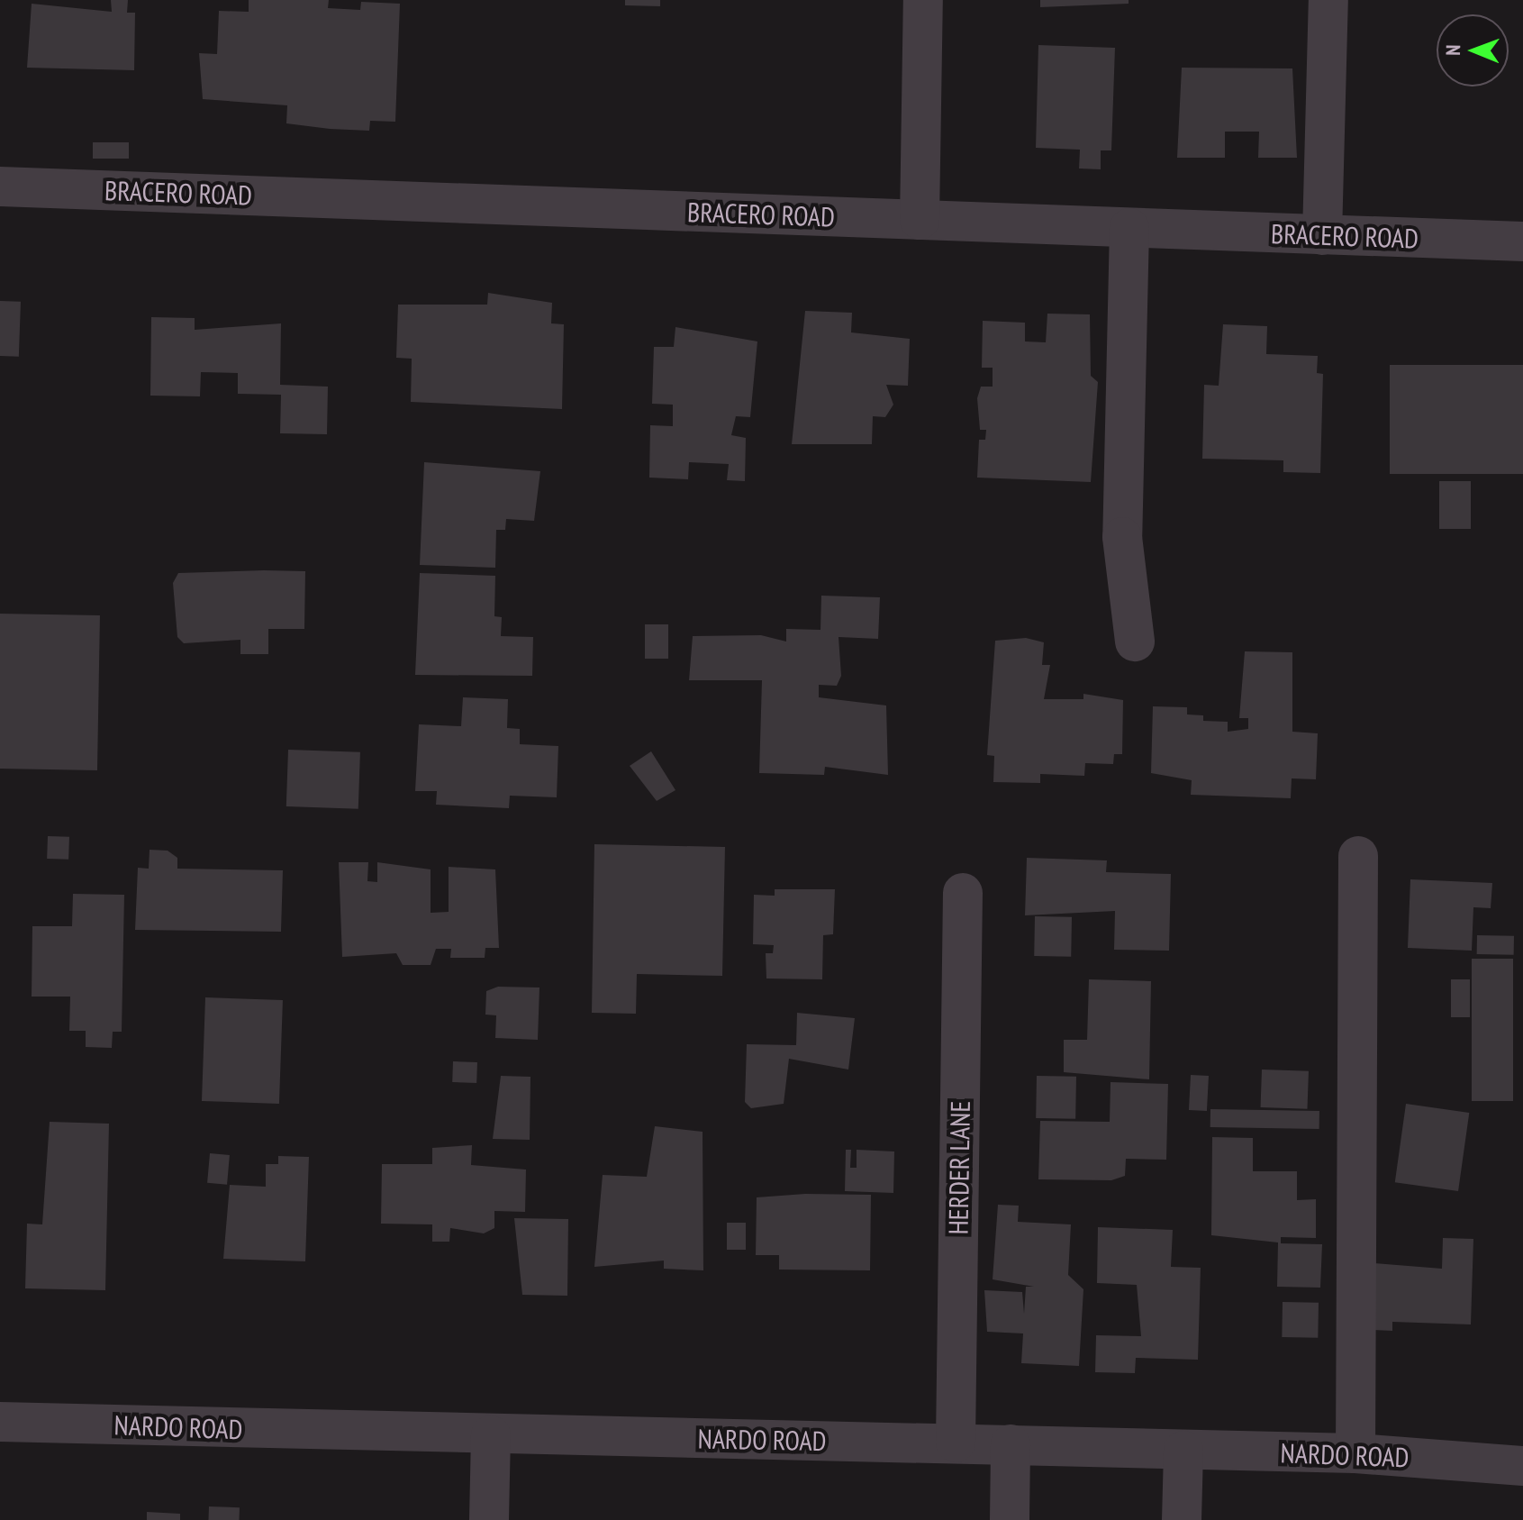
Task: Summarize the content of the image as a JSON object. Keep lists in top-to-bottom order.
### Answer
{
  "streets": {
    "street": ["BRACERO ROAD", "HERDER LANE", "NARDO ROAD"]
  },
  "crossings": [
    ["HERDER LANE", "NARDO ROAD"]
  ],
  "north": "left"
}
